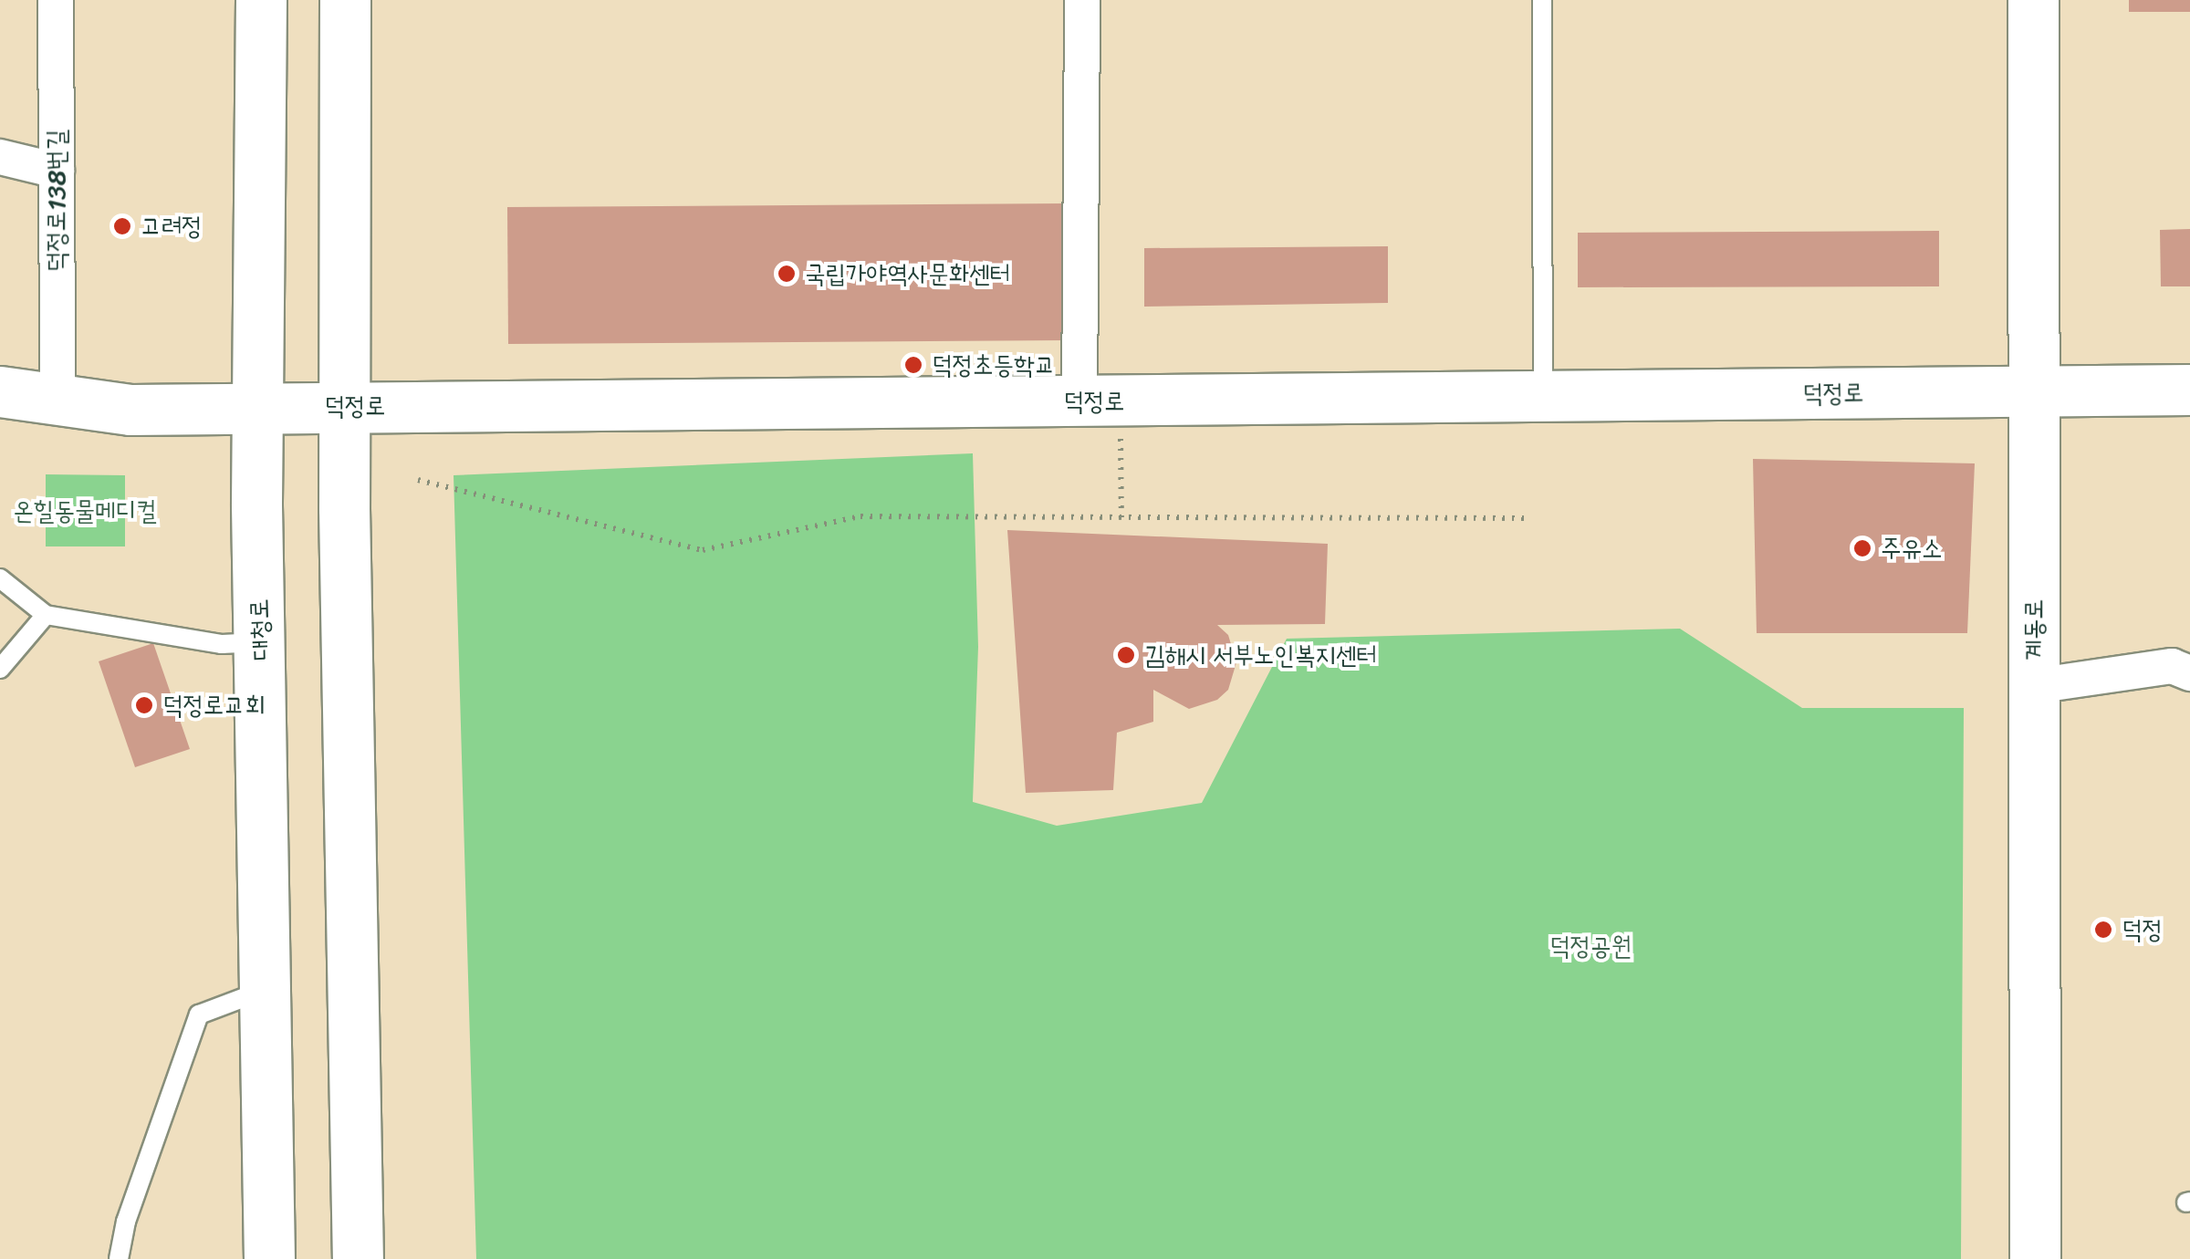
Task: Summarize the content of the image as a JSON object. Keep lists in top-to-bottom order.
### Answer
{
  "streets": {
    "street": [
      "덕정로138번길",
      "덕정로",
      "대청로",
      "계동로"
    ]
  },
  "crossings": [
    ["덕정로138번길", "덕정로"],
    ["덕정로", "대청로"],
    ["덕정로", "계동로"]
  ],
  "parks": ["온힐동물메디컬", "덕정공원"],
  "places": [
    "고려정",
    "국립가야역사문화센터",
    "덕정초등학교",
    "주유소",
    "김해시 서부노인복지센터",
    "덕정로교회",
    "덕정"
  ]
}
